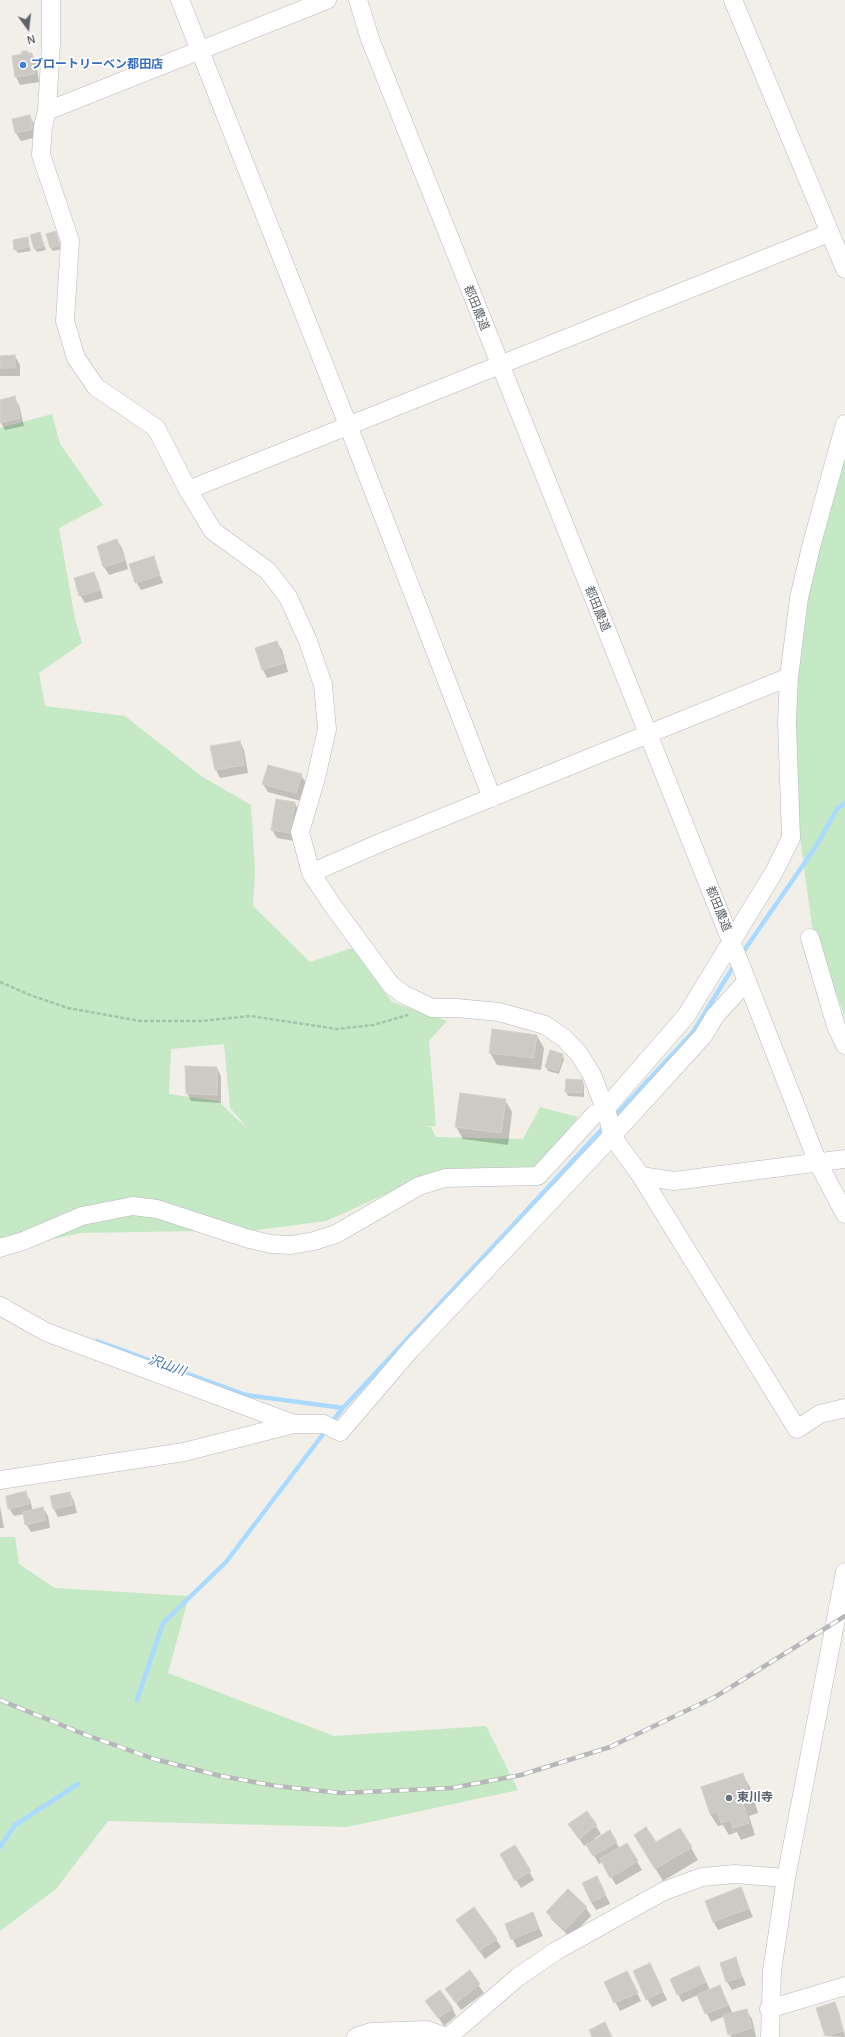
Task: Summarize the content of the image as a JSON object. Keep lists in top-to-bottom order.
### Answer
{
  "streets": {
    "street": ["都田農道"]
  },
  "water": ["沢山川"],
  "places": ["ブロートリーベン都田店", "東川寺"],
  "north": "bottom"
}
